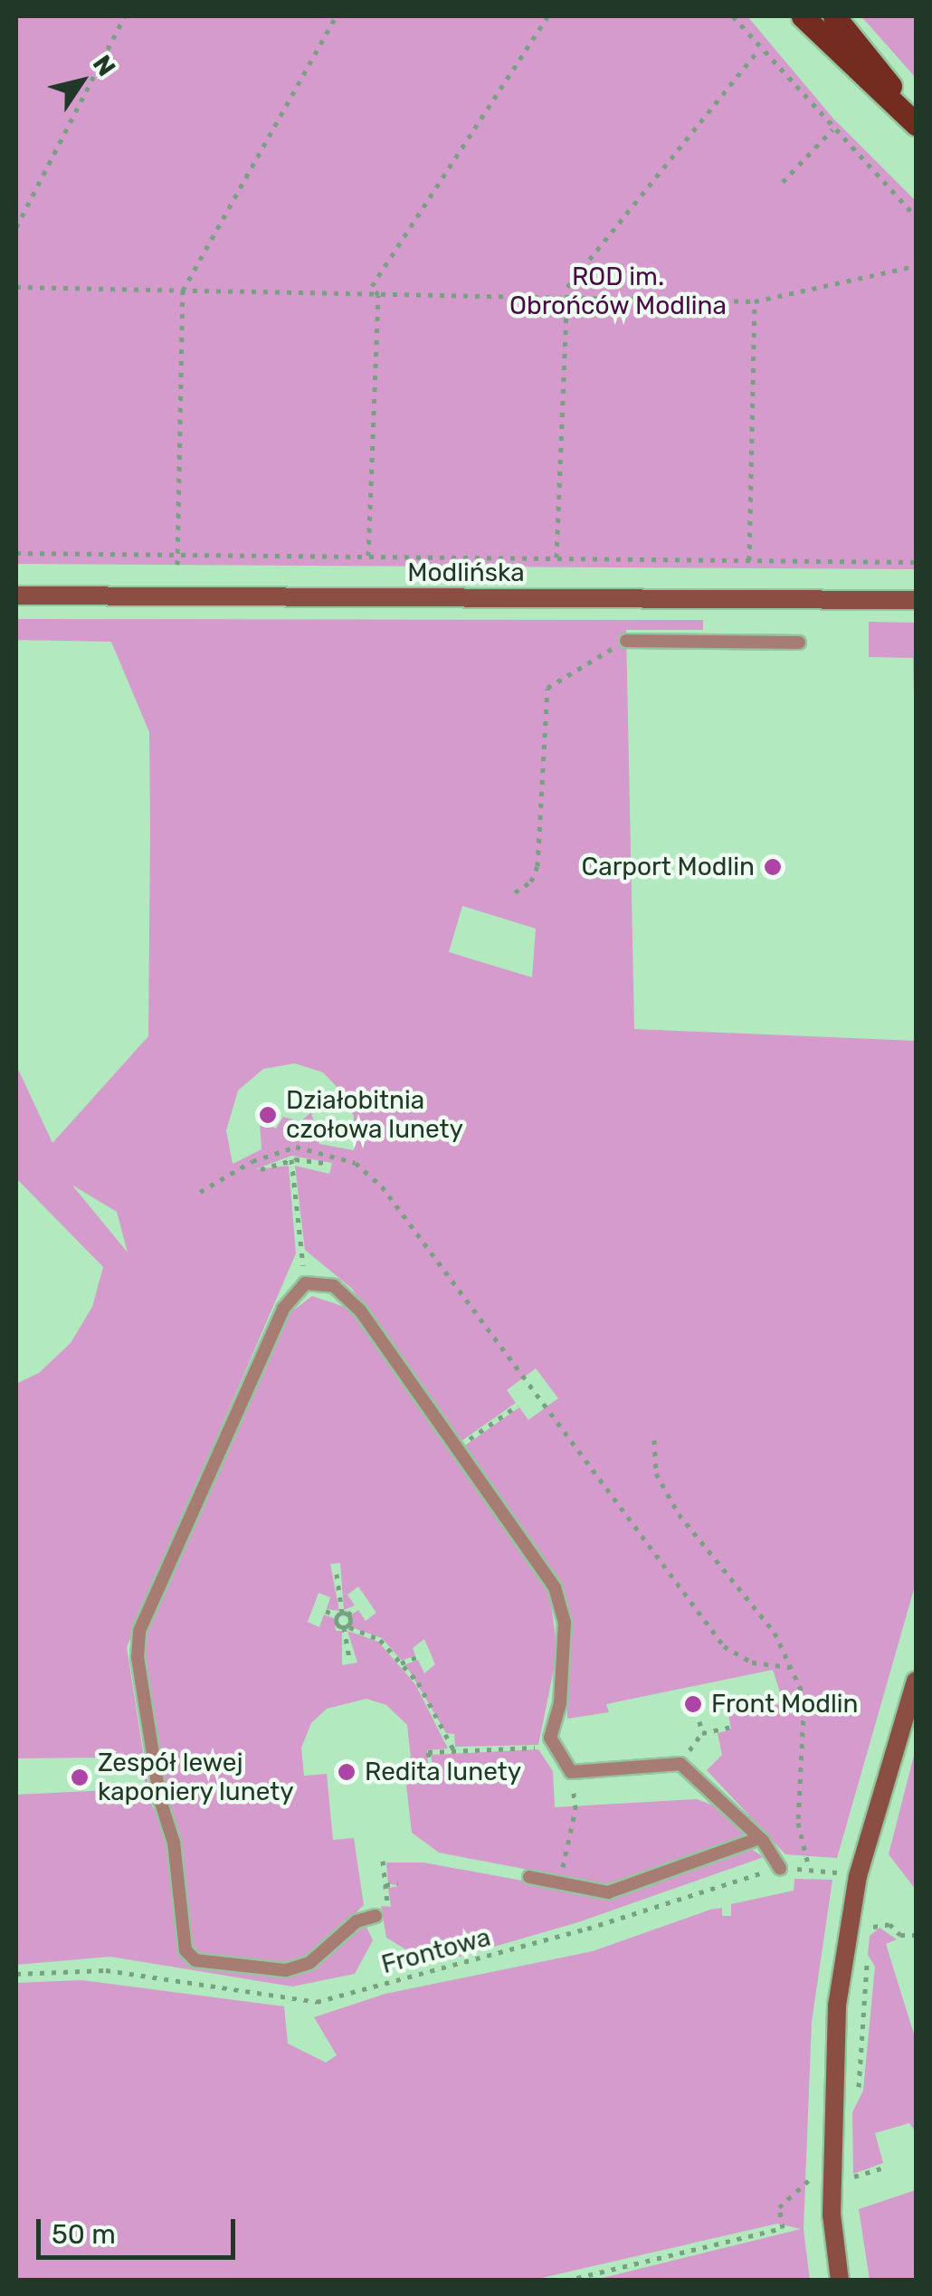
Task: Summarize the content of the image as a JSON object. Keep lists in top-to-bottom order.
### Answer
{
  "streets": {
    "street": ["Modlińska"],
    "path": ["Frontowa"]
  },
  "parks": ["ROD im. Obrońców Modlina"],
  "places": [
    "Carport Modlin",
    "Działobitnia czołowa lunety",
    "Front Modlin",
    "Redita lunety",
    "Zespół lewej kaponiery lunety"
  ],
  "scale_bar": "50 m",
  "north": "top right"
}
